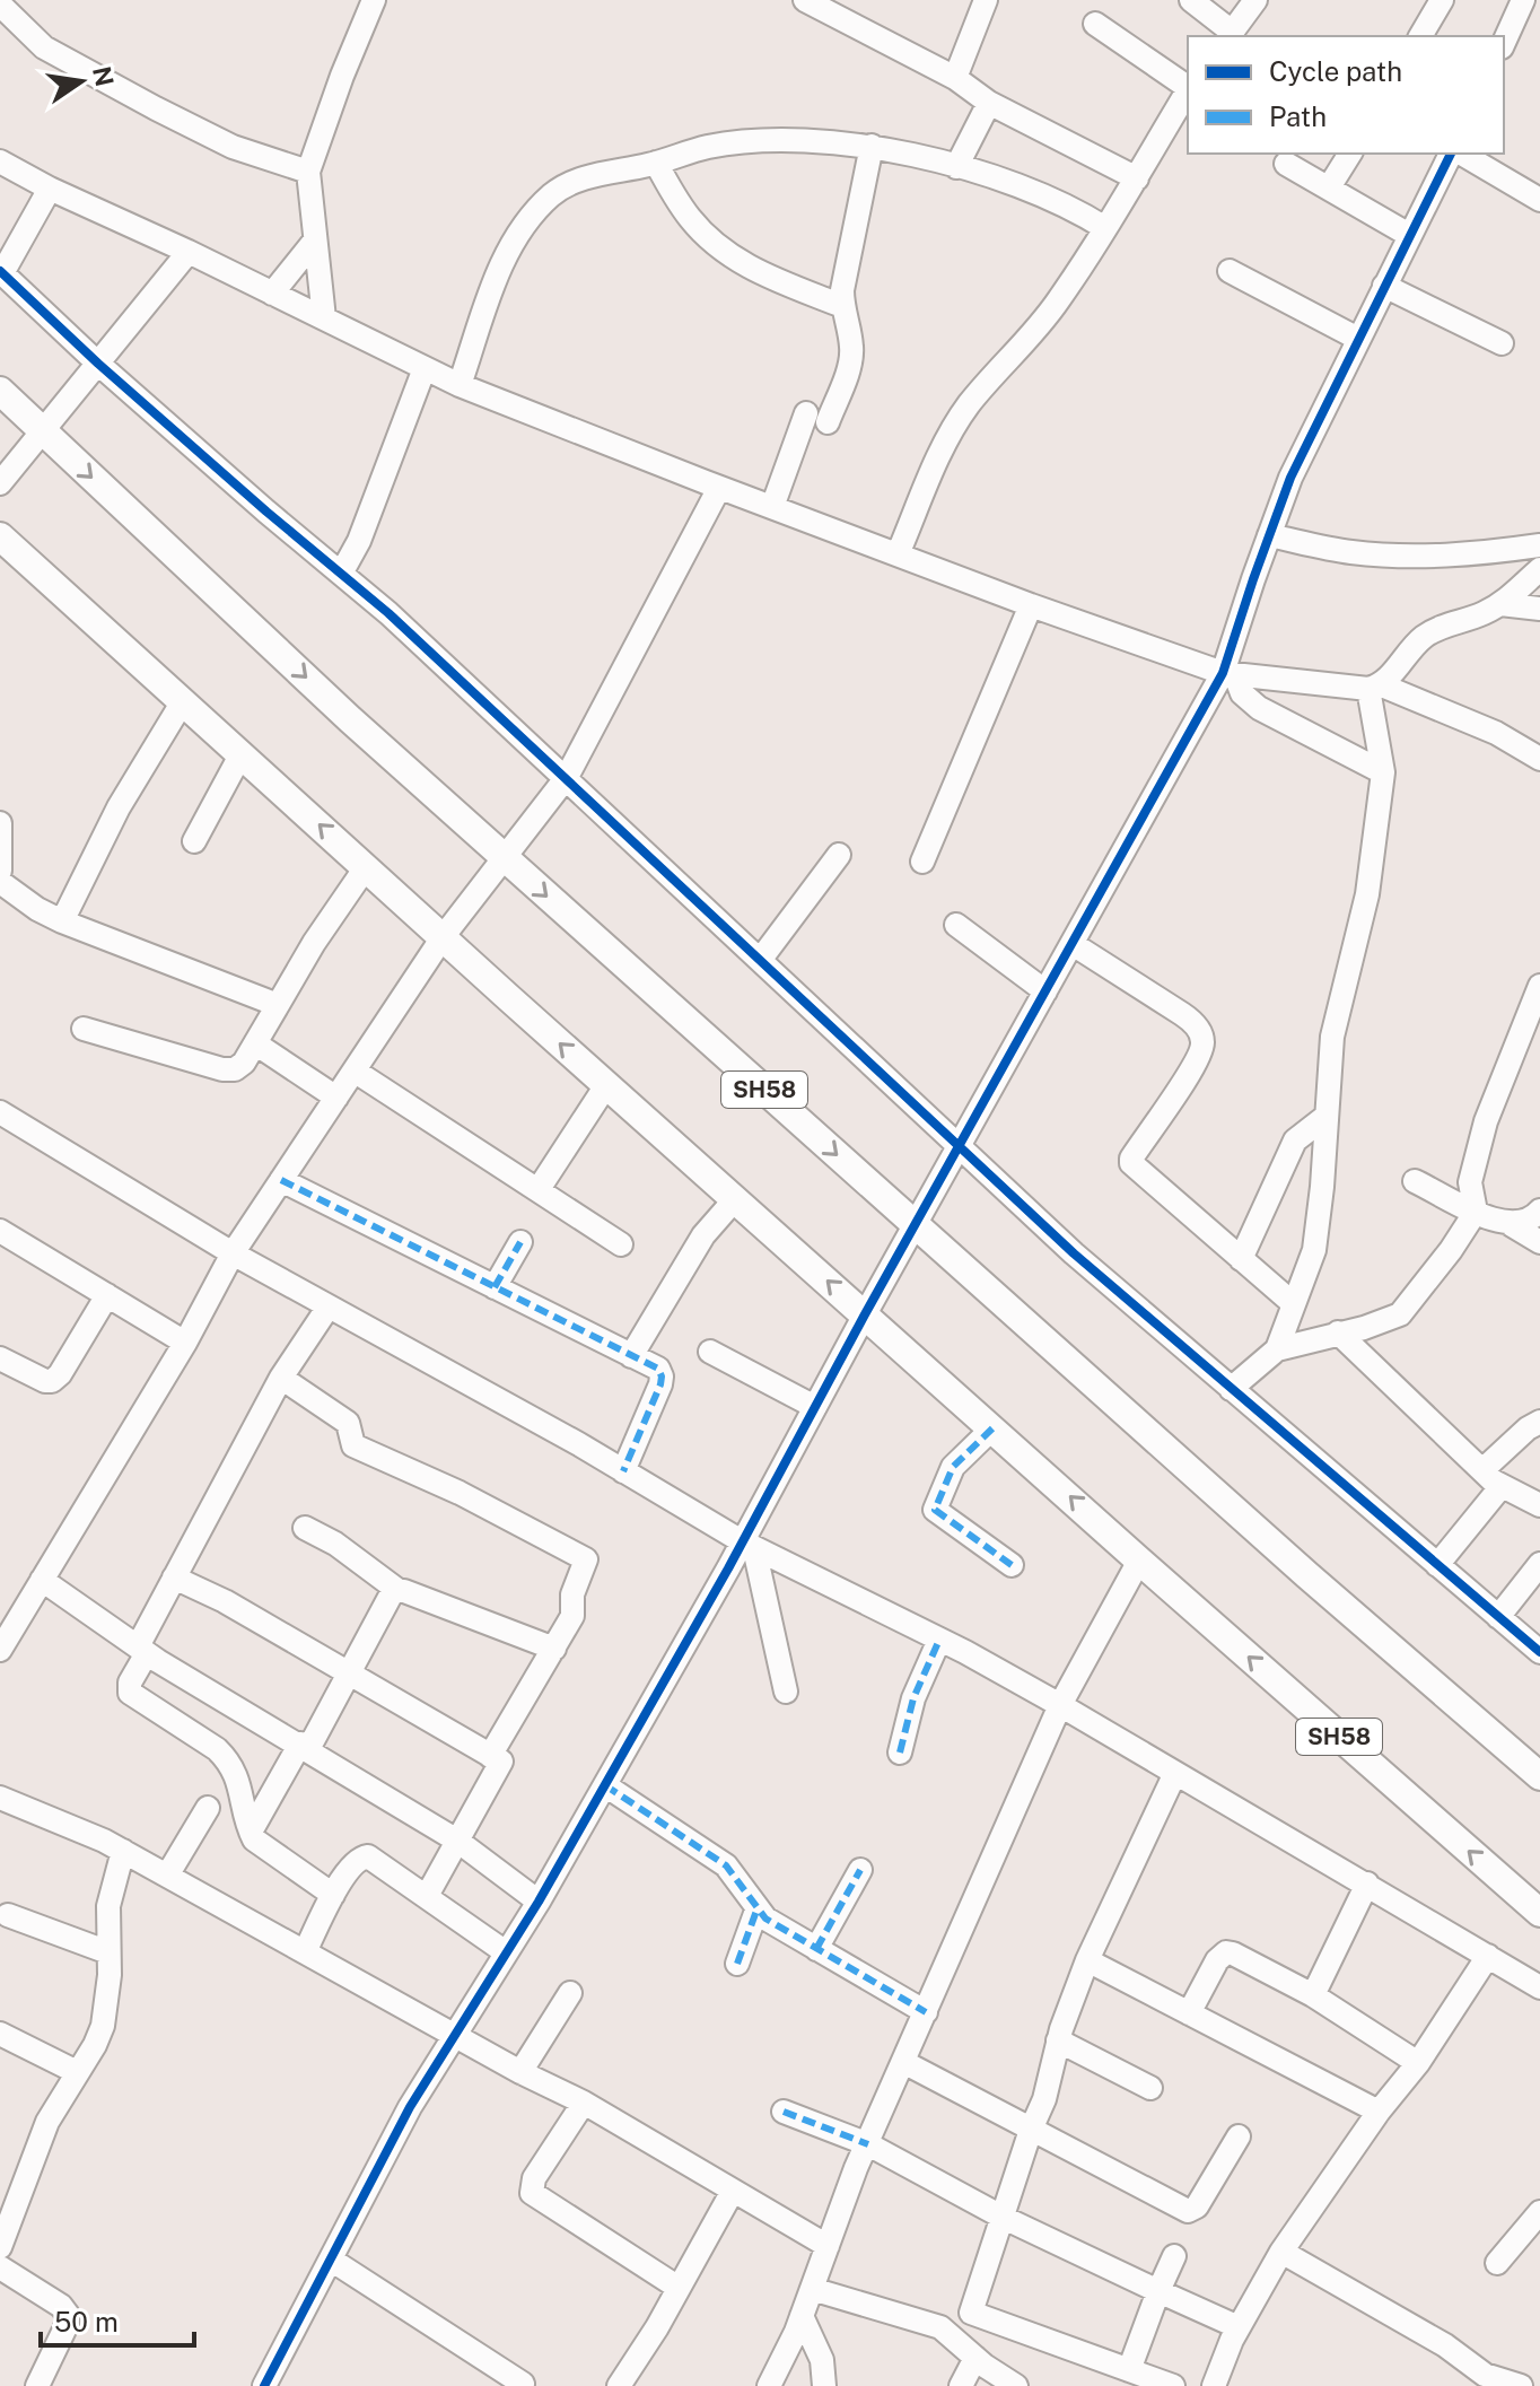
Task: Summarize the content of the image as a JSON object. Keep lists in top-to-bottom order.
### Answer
{
  "streets": {
    "main road": ["SH58"]
  },
  "legend": ["Cycle path", "Path"],
  "scale_bar": "50 m",
  "north": "right"
}
